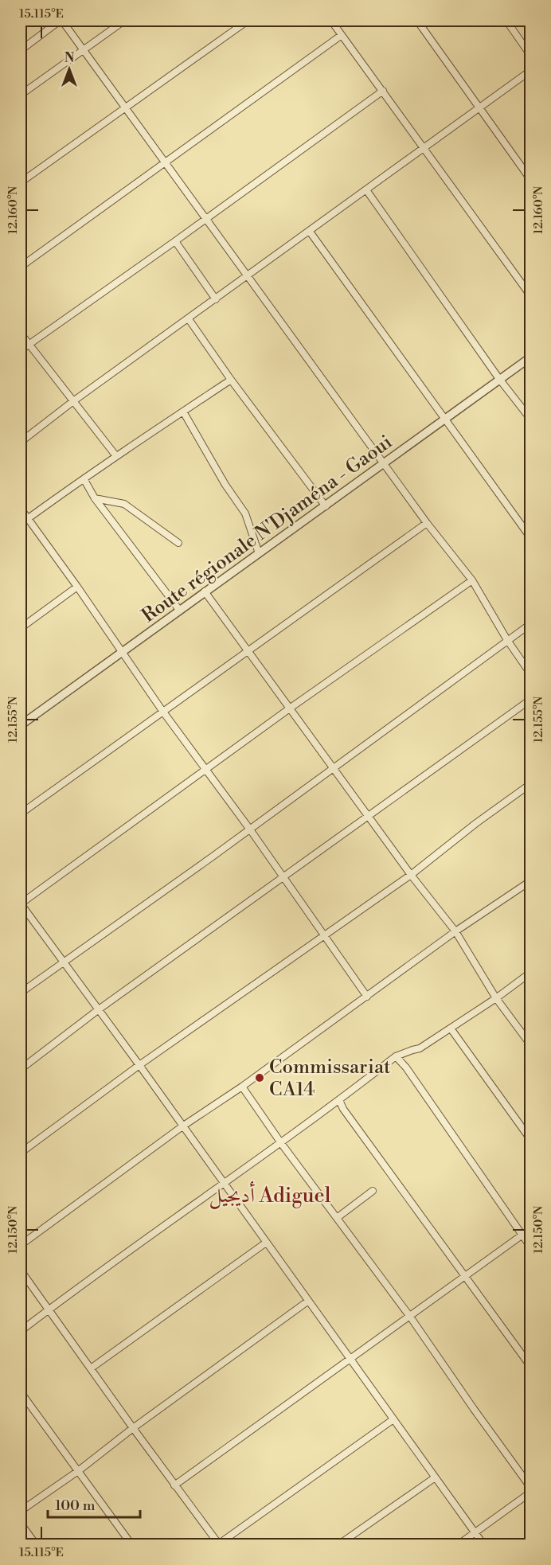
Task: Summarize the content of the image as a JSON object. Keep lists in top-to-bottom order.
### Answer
{
  "streets": {
    "street": ["Route régionale N'Djaména - Gaoui"]
  },
  "districts": ["أديجيل Adiguel"],
  "places": ["Commissariat CA14"],
  "scale_bar": "100 m",
  "north": "top",
  "coordinates": [
    "15.115°E",
    "12.160°N",
    "12.155°N",
    "12.150°N"
  ]
}
